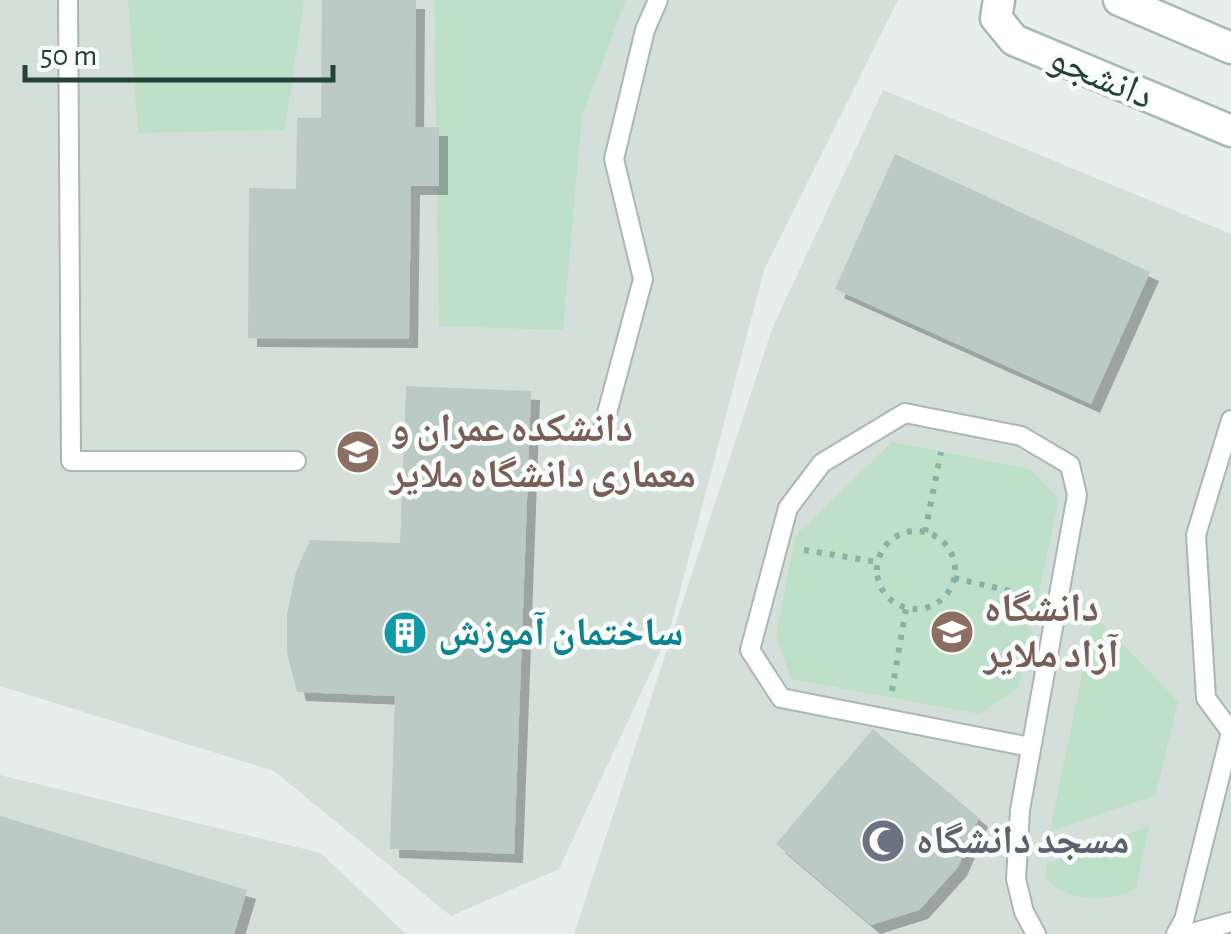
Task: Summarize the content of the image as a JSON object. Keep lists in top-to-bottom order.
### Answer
{
  "streets": {
    "main road": ["دانشجو"]
  },
  "places": {
    "school or university": ["دانشکده عمران و معماری دانشگاه ملایر", "دانشگاه آزاد ملایر"],
    "building": ["ساختمان آموزش"],
    "mosque": ["مسجد دانشگاه"]
  },
  "scale_bar": "50 m"
}
